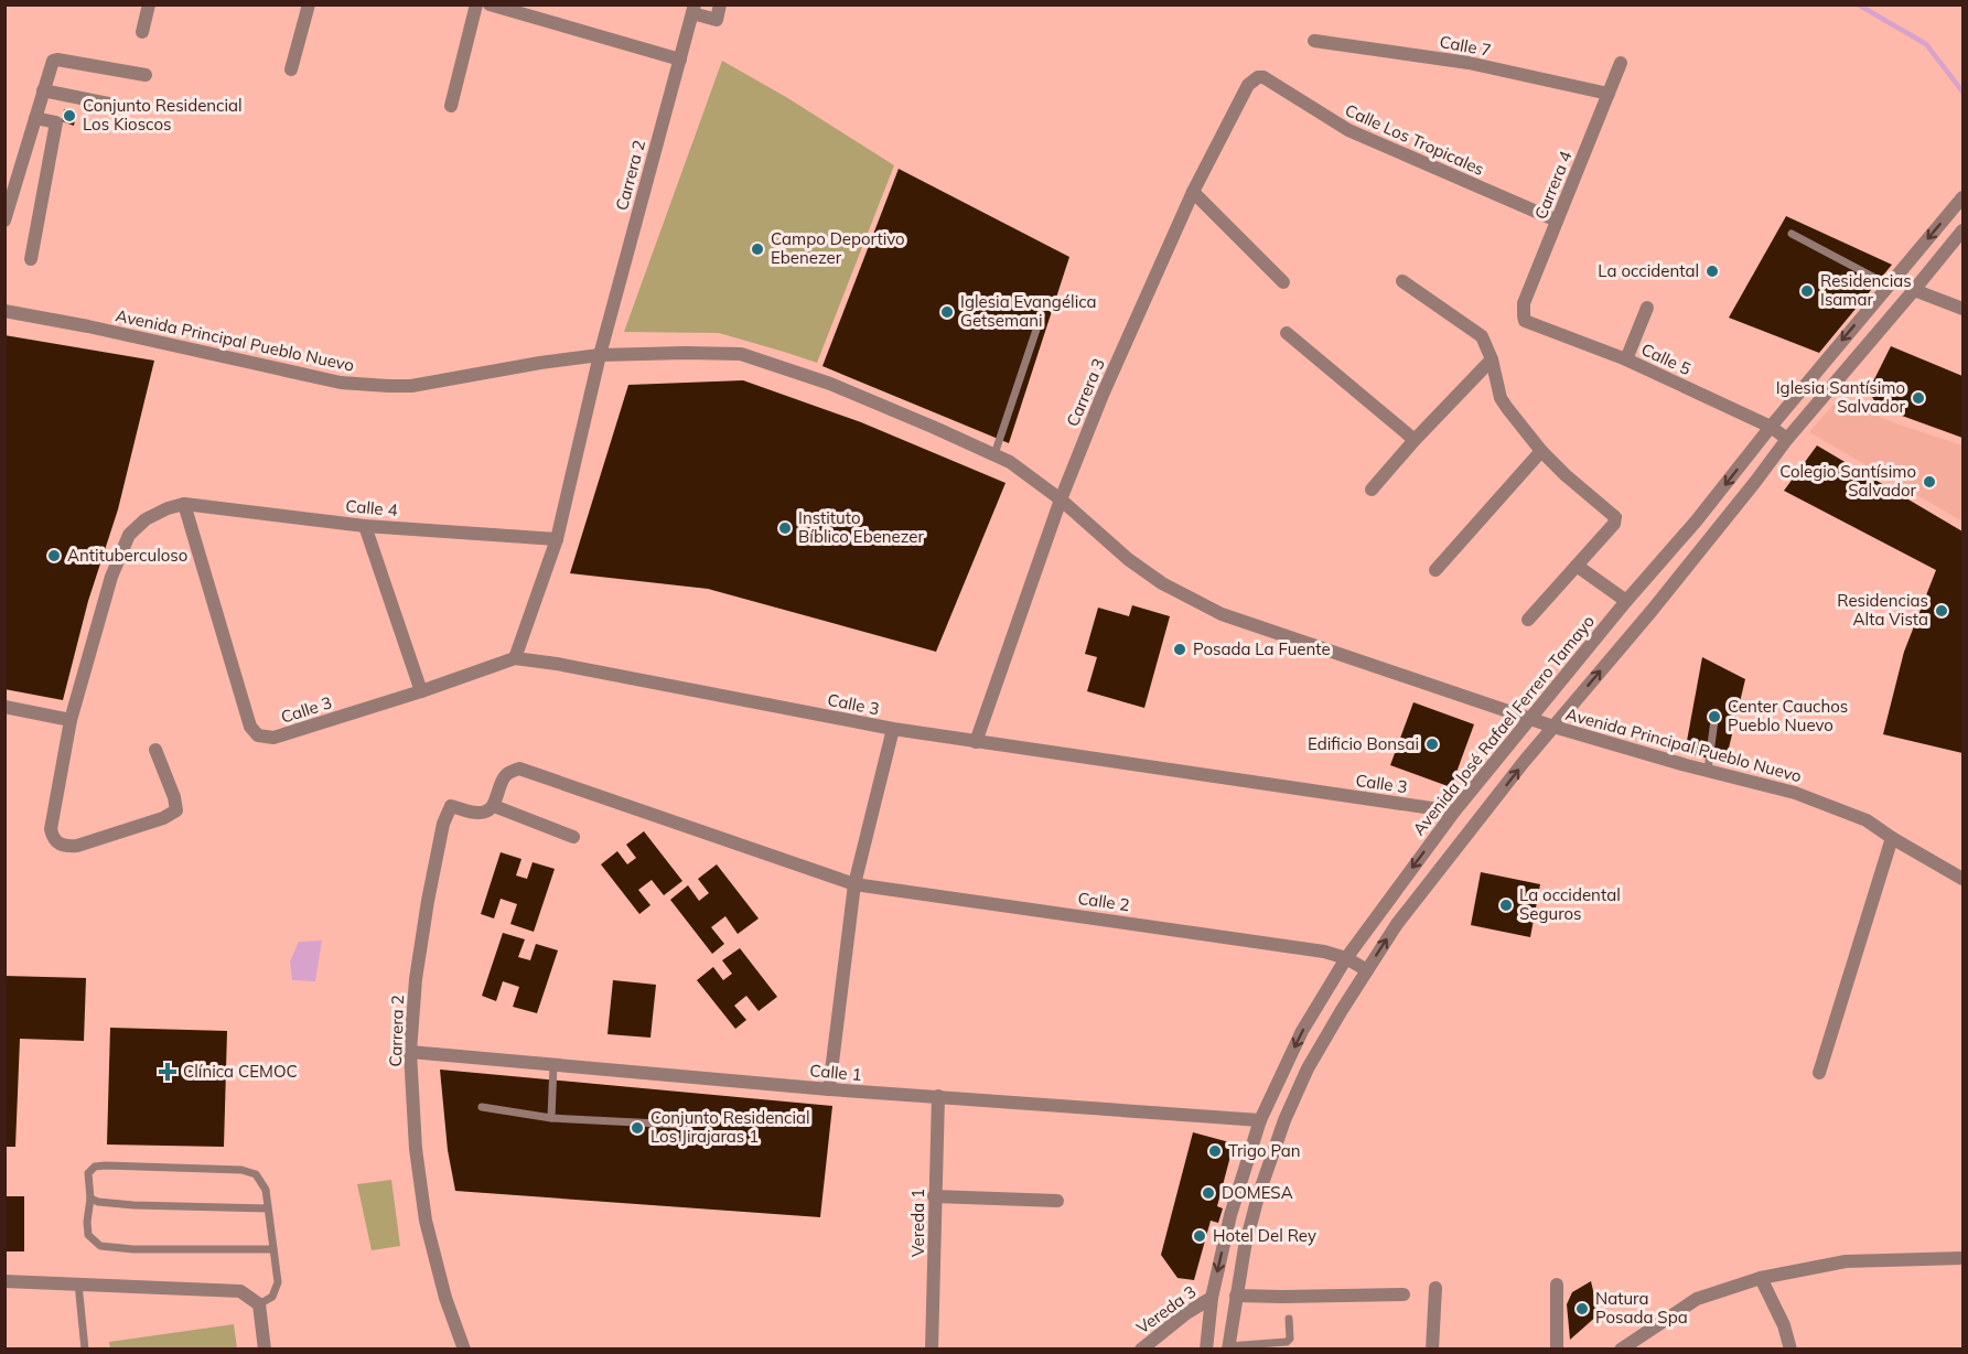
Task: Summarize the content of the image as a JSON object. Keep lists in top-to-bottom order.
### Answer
{
  "streets": {
    "street": [
      "Calle 7",
      "Calle Los Tropicales",
      "Carrera 2",
      "Carrera 4",
      "Avenida Principal Pueblo Nuevo",
      "Calle 5",
      "Carrera 3",
      "Calle 4",
      "Calle 3",
      "Avenida José Rafael Ferrero Tamayo",
      "Calle 2",
      "Calle 1",
      "Vereda 1",
      "Vereda 3"
    ]
  },
  "crossings": [
    ["Calle 7", "Carrera 4"],
    ["Calle Los Tropicales", "Carrera 4"],
    ["Calle Los Tropicales", "Carrera 3"],
    ["Carrera 2", "Avenida Principal Pueblo Nuevo"],
    ["Carrera 2", "Calle 4"],
    ["Carrera 2", "Calle 3"],
    ["Carrera 2", "Calle 2"],
    ["Carrera 2", "Calle 1"],
    ["Carrera 4", "Calle 5"],
    ["Avenida Principal Pueblo Nuevo", "Carrera 3"],
    ["Avenida Principal Pueblo Nuevo", "Avenida José Rafael Ferrero Tamayo"],
    ["Calle 5", "Avenida José Rafael Ferrero Tamayo"],
    ["Carrera 3", "Calle 3"],
    ["Calle 4", "Calle 3"],
    ["Calle 3", "Avenida José Rafael Ferrero Tamayo"],
    ["Avenida José Rafael Ferrero Tamayo", "Calle 2"],
    ["Avenida José Rafael Ferrero Tamayo", "Calle 1"],
    ["Avenida José Rafael Ferrero Tamayo", "Vereda 3"],
    ["Calle 1", "Vereda 1"]
  ],
  "places": {
    "other": [
      "Conjunto Residencial Los Kioscos",
      "Campo Deportivo Ebenezer",
      "La occidental",
      "Residencias Isamar",
      "Iglesia Evangélica Getsemani",
      "Iglesia Santísimo Salvador",
      "Colegio Santísimo Salvador",
      "Instituto Bíblico Ebenezer",
      "Antituberculoso",
      "Residencias Alta Vista",
      "Posada La Fuente",
      "Center Cauchos Pueblo Nuevo",
      "Edificio Bonsai",
      "La occidental Seguros",
      "Conjunto Residencial Los Jirajaras 1",
      "Trigo Pan",
      "DOMESA",
      "Hotel Del Rey",
      "Natura Posada Spa"
    ],
    "health": ["Clínica CEMOC"]
  }
}
